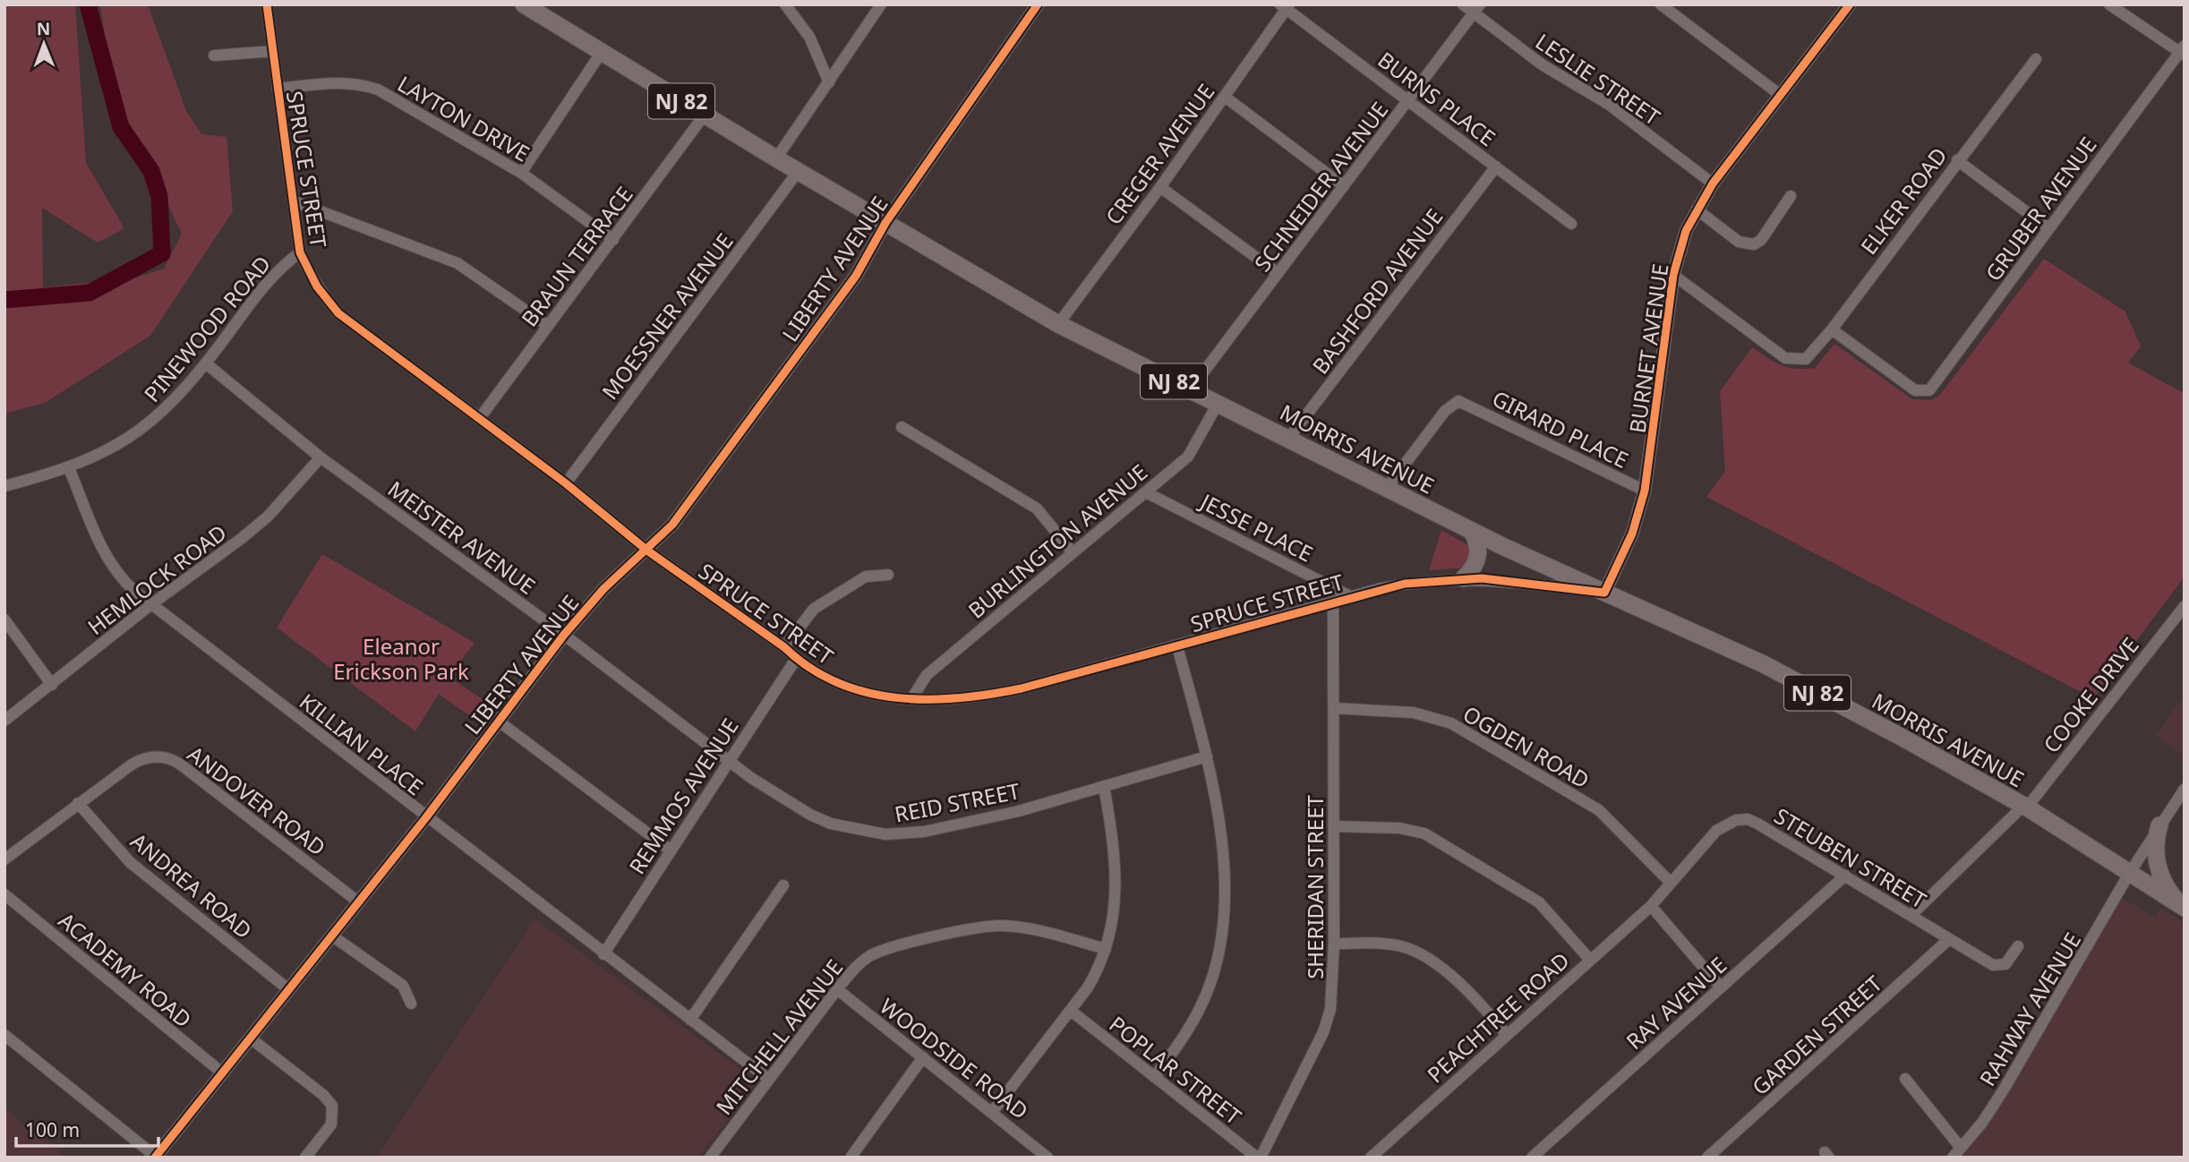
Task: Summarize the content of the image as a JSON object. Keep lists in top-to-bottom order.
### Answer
{
  "streets": {
    "main road": ["NJ 82", "MORRIS AVENUE"],
    "street": [
      "LESLIE STREET",
      "BURNS PLACE",
      "LAYTON DRIVE",
      "CREGER AVENUE",
      "SPRUCE STREET",
      "SCHNEIDER AVENUE",
      "ELKER ROAD",
      "GRUBER AVENUE",
      "BRAUN TERRACE",
      "LIBERTY AVENUE",
      "BASHFORD AVENUE",
      "MOESSNER AVENUE",
      "PINEWOOD ROAD",
      "BURNET AVENUE",
      "GIRARD PLACE",
      "JESSE PLACE",
      "MEISTER AVENUE",
      "BURLINGTON AVENUE",
      "HEMLOCK ROAD",
      "COOKE DRIVE",
      "KILLIAN PLACE",
      "OGDEN ROAD",
      "REMMOS AVENUE",
      "ANDOVER ROAD",
      "REID STREET",
      "STEUBEN STREET",
      "ANDREA ROAD",
      "SHERIDAN STREET",
      "ACADEMY ROAD",
      "RAY AVENUE",
      "RAHWAY AVENUE",
      "PEACHTREE ROAD",
      "GARDEN STREET",
      "MITCHELL AVENUE",
      "WOODSIDE ROAD",
      "POPLAR STREET"
    ]
  },
  "crossings": [
    ["LESLIE STREET", "SCHNEIDER AVENUE"],
    ["LESLIE STREET", "BURNET AVENUE"],
    ["BURNS PLACE", "CREGER AVENUE"],
    ["BURNS PLACE", "SCHNEIDER AVENUE"],
    ["BURNS PLACE", "BASHFORD AVENUE"],
    ["LAYTON DRIVE", "SPRUCE STREET"],
    ["LAYTON DRIVE", "BRAUN TERRACE"],
    ["CREGER AVENUE", "MORRIS AVENUE"],
    ["SPRUCE STREET", "BRAUN TERRACE"],
    ["SPRUCE STREET", "LIBERTY AVENUE"],
    ["SPRUCE STREET", "MOESSNER AVENUE"],
    ["SPRUCE STREET", "PINEWOOD ROAD"],
    ["SPRUCE STREET", "BURNET AVENUE"],
    ["SPRUCE STREET", "MORRIS AVENUE"],
    ["SPRUCE STREET", "JESSE PLACE"],
    ["SPRUCE STREET", "BURLINGTON AVENUE"],
    ["SPRUCE STREET", "REMMOS AVENUE"],
    ["SPRUCE STREET", "SHERIDAN STREET"],
    ["SCHNEIDER AVENUE", "MORRIS AVENUE"],
    ["ELKER ROAD", "GRUBER AVENUE"],
    ["ELKER ROAD", "BURNET AVENUE"],
    ["BRAUN TERRACE", "MORRIS AVENUE"],
    ["LIBERTY AVENUE", "MORRIS AVENUE"],
    ["LIBERTY AVENUE", "MEISTER AVENUE"],
    ["LIBERTY AVENUE", "KILLIAN PLACE"],
    ["LIBERTY AVENUE", "ANDOVER ROAD"],
    ["LIBERTY AVENUE", "ANDREA ROAD"],
    ["LIBERTY AVENUE", "ACADEMY ROAD"],
    ["BASHFORD AVENUE", "MORRIS AVENUE"],
    ["MOESSNER AVENUE", "MORRIS AVENUE"],
    ["PINEWOOD ROAD", "MEISTER AVENUE"],
    ["PINEWOOD ROAD", "KILLIAN PLACE"],
    ["BURNET AVENUE", "GIRARD PLACE"],
    ["BURNET AVENUE", "MORRIS AVENUE"],
    ["GIRARD PLACE", "MORRIS AVENUE"],
    ["MORRIS AVENUE", "BURLINGTON AVENUE"],
    ["MORRIS AVENUE", "COOKE DRIVE"],
    ["MORRIS AVENUE", "RAHWAY AVENUE"],
    ["JESSE PLACE", "BURLINGTON AVENUE"],
    ["MEISTER AVENUE", "HEMLOCK ROAD"],
    ["MEISTER AVENUE", "REMMOS AVENUE"],
    ["MEISTER AVENUE", "REID STREET"],
    ["HEMLOCK ROAD", "KILLIAN PLACE"],
    ["COOKE DRIVE", "STEUBEN STREET"],
    ["KILLIAN PLACE", "REMMOS AVENUE"],
    ["KILLIAN PLACE", "MITCHELL AVENUE"],
    ["OGDEN ROAD", "STEUBEN STREET"],
    ["OGDEN ROAD", "SHERIDAN STREET"],
    ["OGDEN ROAD", "PEACHTREE ROAD"],
    ["REMMOS AVENUE", "REID STREET"],
    ["ANDOVER ROAD", "ANDREA ROAD"],
    ["STEUBEN STREET", "RAY AVENUE"],
    ["STEUBEN STREET", "PEACHTREE ROAD"],
    ["STEUBEN STREET", "GARDEN STREET"],
    ["SHERIDAN STREET", "POPLAR STREET"],
    ["MITCHELL AVENUE", "WOODSIDE ROAD"]
  ],
  "parks": ["Eleanor Erickson Park"],
  "scale_bar": "100 m",
  "north": "top"
}
